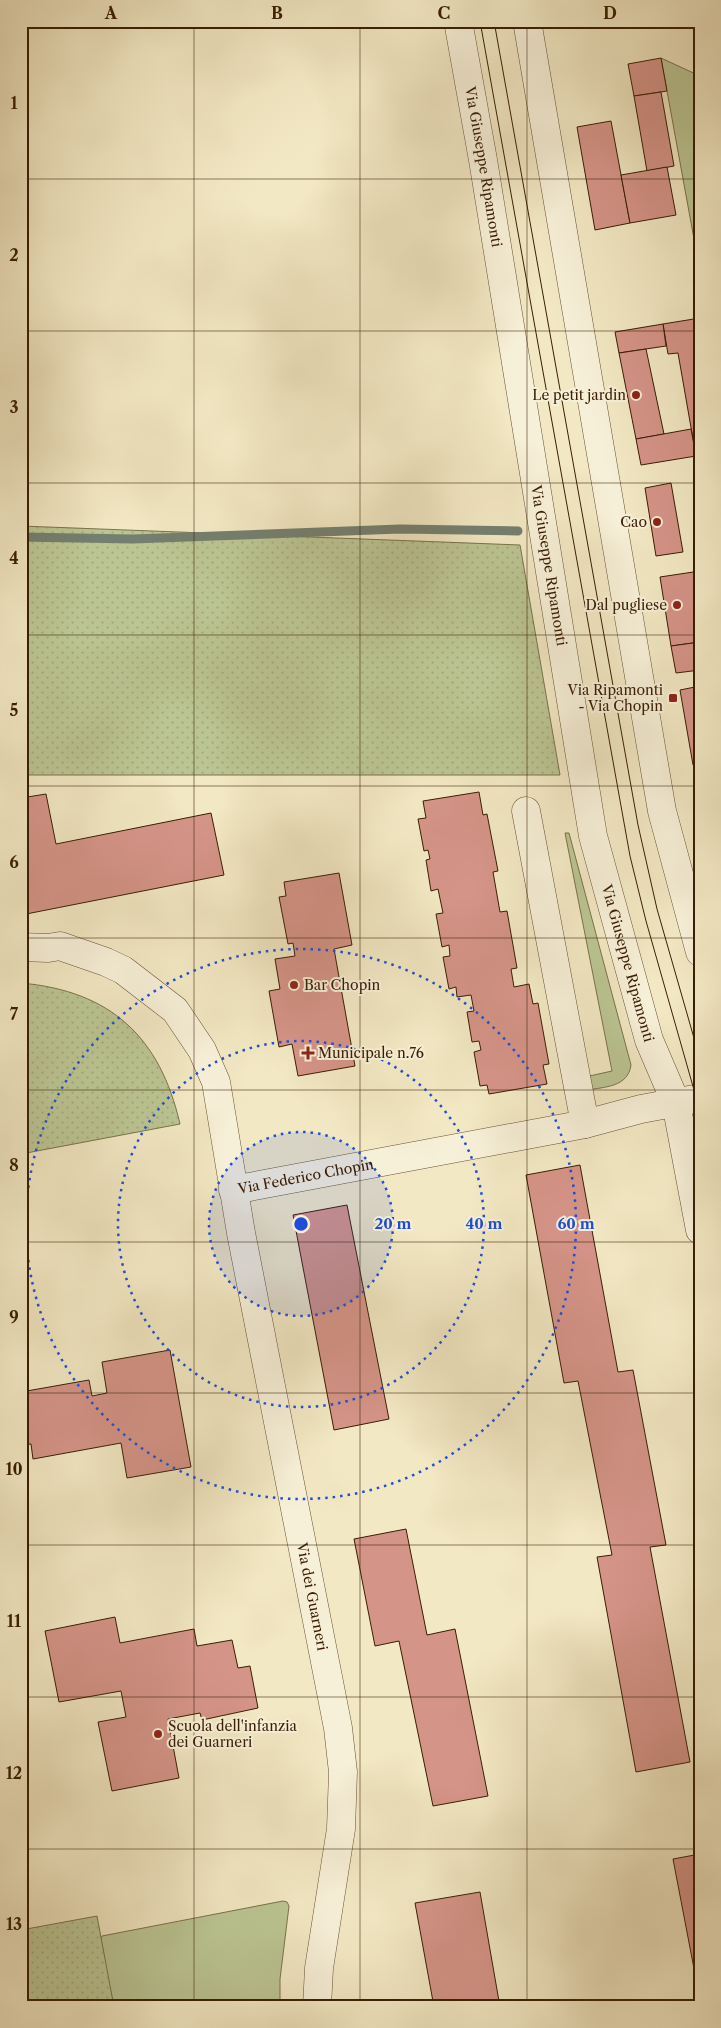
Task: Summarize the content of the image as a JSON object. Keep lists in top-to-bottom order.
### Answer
{
  "streets": {
    "street": ["Via Giuseppe Ripamonti", "Via Federico Chopin", "Via dei Guarneri"]
  },
  "crossings": [
    ["Via Giuseppe Ripamonti", "Via Federico Chopin"],
    ["Via Federico Chopin", "Via dei Guarneri"]
  ],
  "places": {
    "other": [
      "Le petit jardin",
      "Cao",
      "Dal pugliese",
      "Bar Chopin",
      "Scuola dell'infanzia dei Guarneri"
    ],
    "transit": ["Via Ripamonti - Via Chopin"],
    "health": ["Municipale n.76"]
  },
  "grid": {
    "columns": [
      "A",
      "B",
      "C",
      "D"
    ],
    "rows": [
      "1",
      "2",
      "3",
      "4",
      "5",
      "6",
      "7",
      "8",
      "9",
      "10",
      "11",
      "12",
      "13"
    ]
  },
  "rings": ["20 m", "40 m", "60 m"]
}
